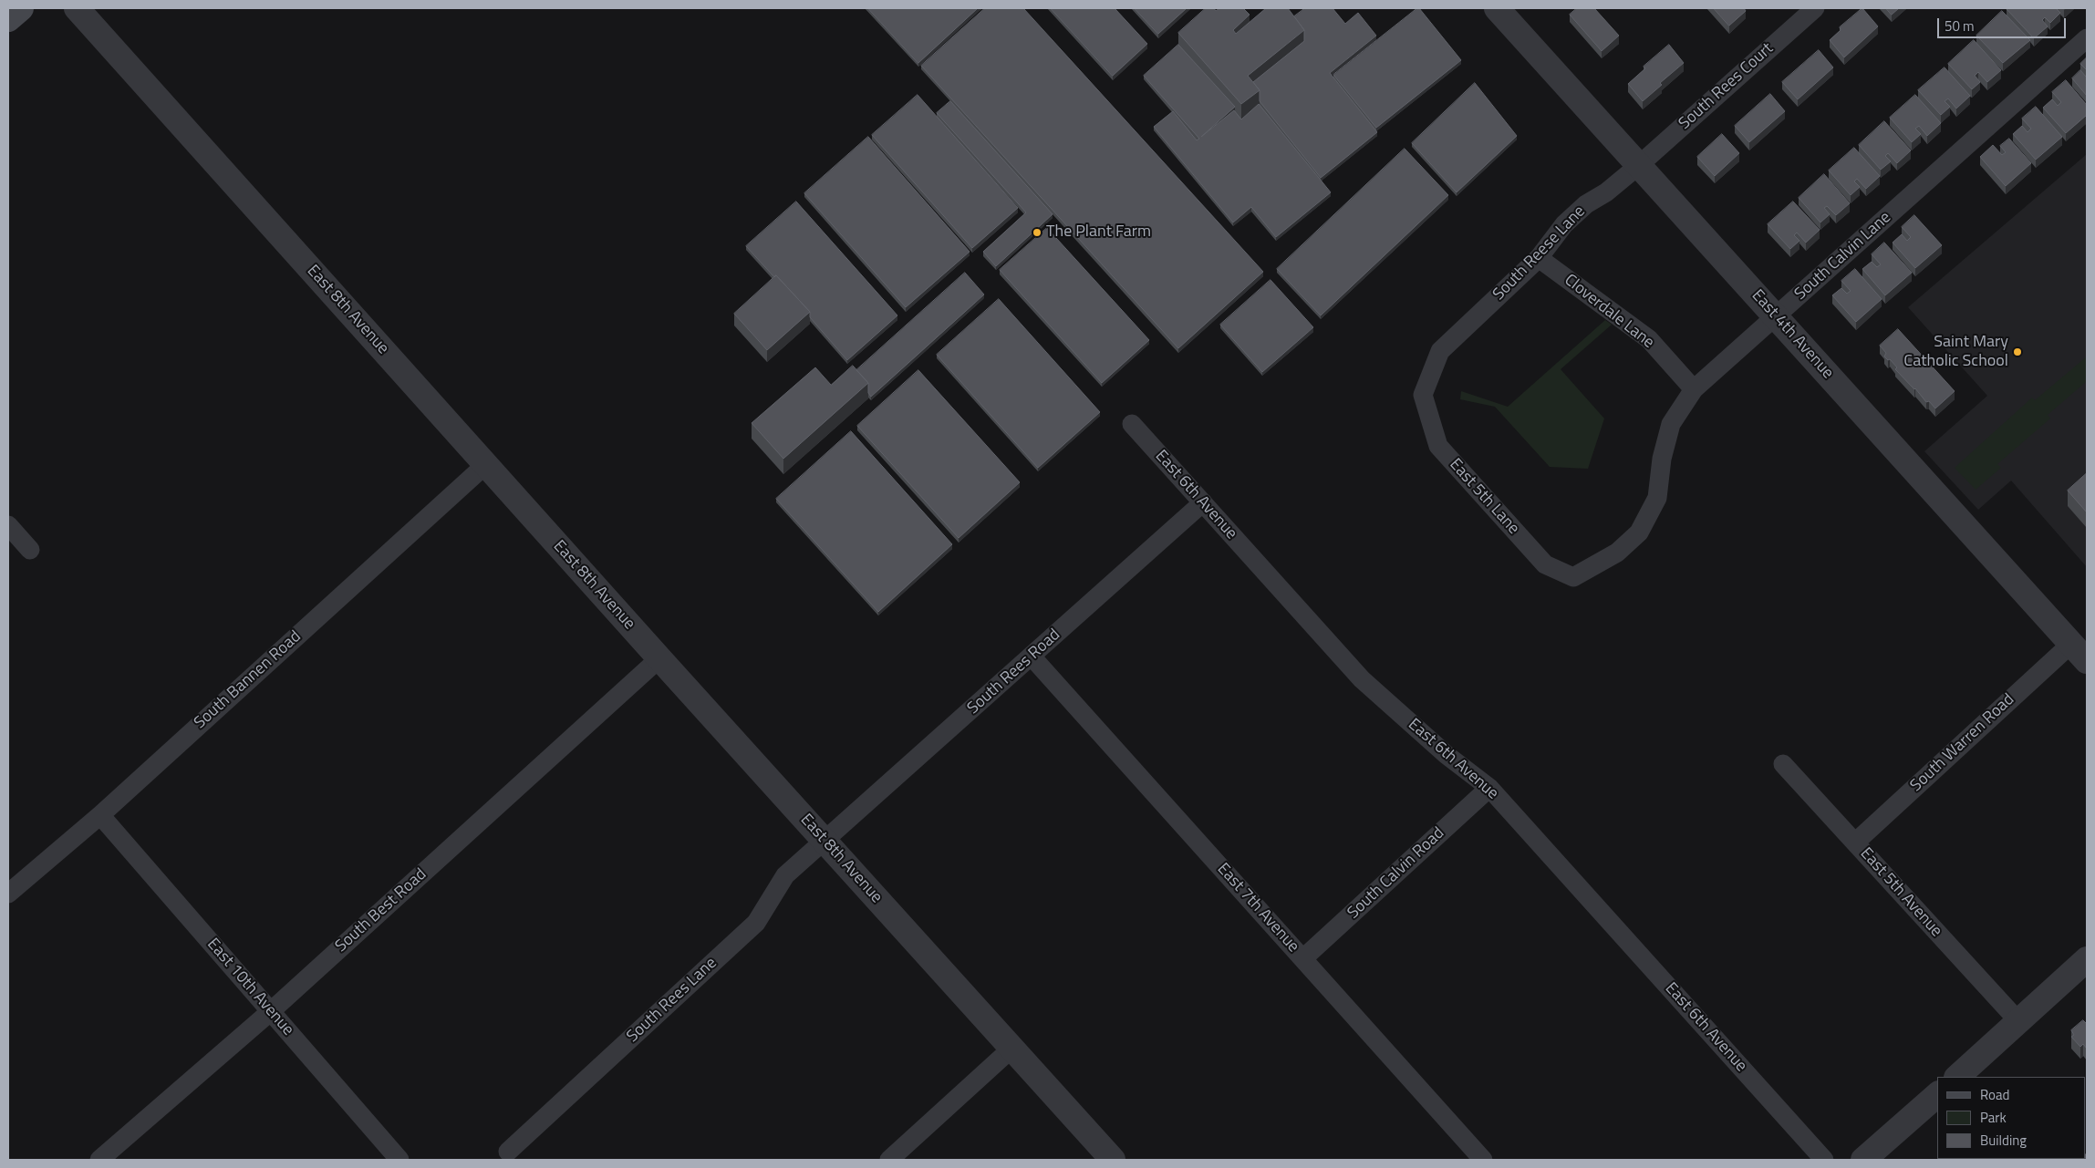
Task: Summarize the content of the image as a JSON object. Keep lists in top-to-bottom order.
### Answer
{
  "streets": {
    "street": [
      "South Rees Court",
      "South Reese Lane",
      "South Calvin Lane",
      "East 8th Avenue",
      "Cloverdale Lane",
      "East 4th Avenue",
      "East 6th Avenue",
      "East 5th Lane",
      "South Rees Road",
      "South Bannen Road",
      "South Warren Road",
      "South Calvin Road",
      "East 5th Avenue",
      "East 7th Avenue",
      "South Best Road",
      "East 10th Avenue",
      "South Rees Lane"
    ]
  },
  "crossings": [
    ["South Rees Court", "South Reese Lane"],
    ["South Rees Court", "East 4th Avenue"],
    ["South Reese Lane", "Cloverdale Lane"],
    ["South Reese Lane", "East 4th Avenue"],
    ["South Reese Lane", "East 5th Lane"],
    ["South Calvin Lane", "Cloverdale Lane"],
    ["South Calvin Lane", "East 4th Avenue"],
    ["South Calvin Lane", "East 5th Lane"],
    ["East 8th Avenue", "South Rees Road"],
    ["East 8th Avenue", "South Bannen Road"],
    ["East 8th Avenue", "South Best Road"],
    ["East 8th Avenue", "South Rees Lane"],
    ["East 4th Avenue", "South Warren Road"],
    ["East 6th Avenue", "South Rees Road"],
    ["East 6th Avenue", "South Calvin Road"],
    ["South Rees Road", "East 7th Avenue"],
    ["South Rees Road", "South Rees Lane"],
    ["South Bannen Road", "East 10th Avenue"],
    ["South Warren Road", "East 5th Avenue"],
    ["South Calvin Road", "East 7th Avenue"],
    ["South Best Road", "East 10th Avenue"]
  ],
  "places": ["The Plant Farm", "Saint Mary Catholic School"],
  "legend": ["Road", "Park", "Building"],
  "scale_bar": "50 m"
}
